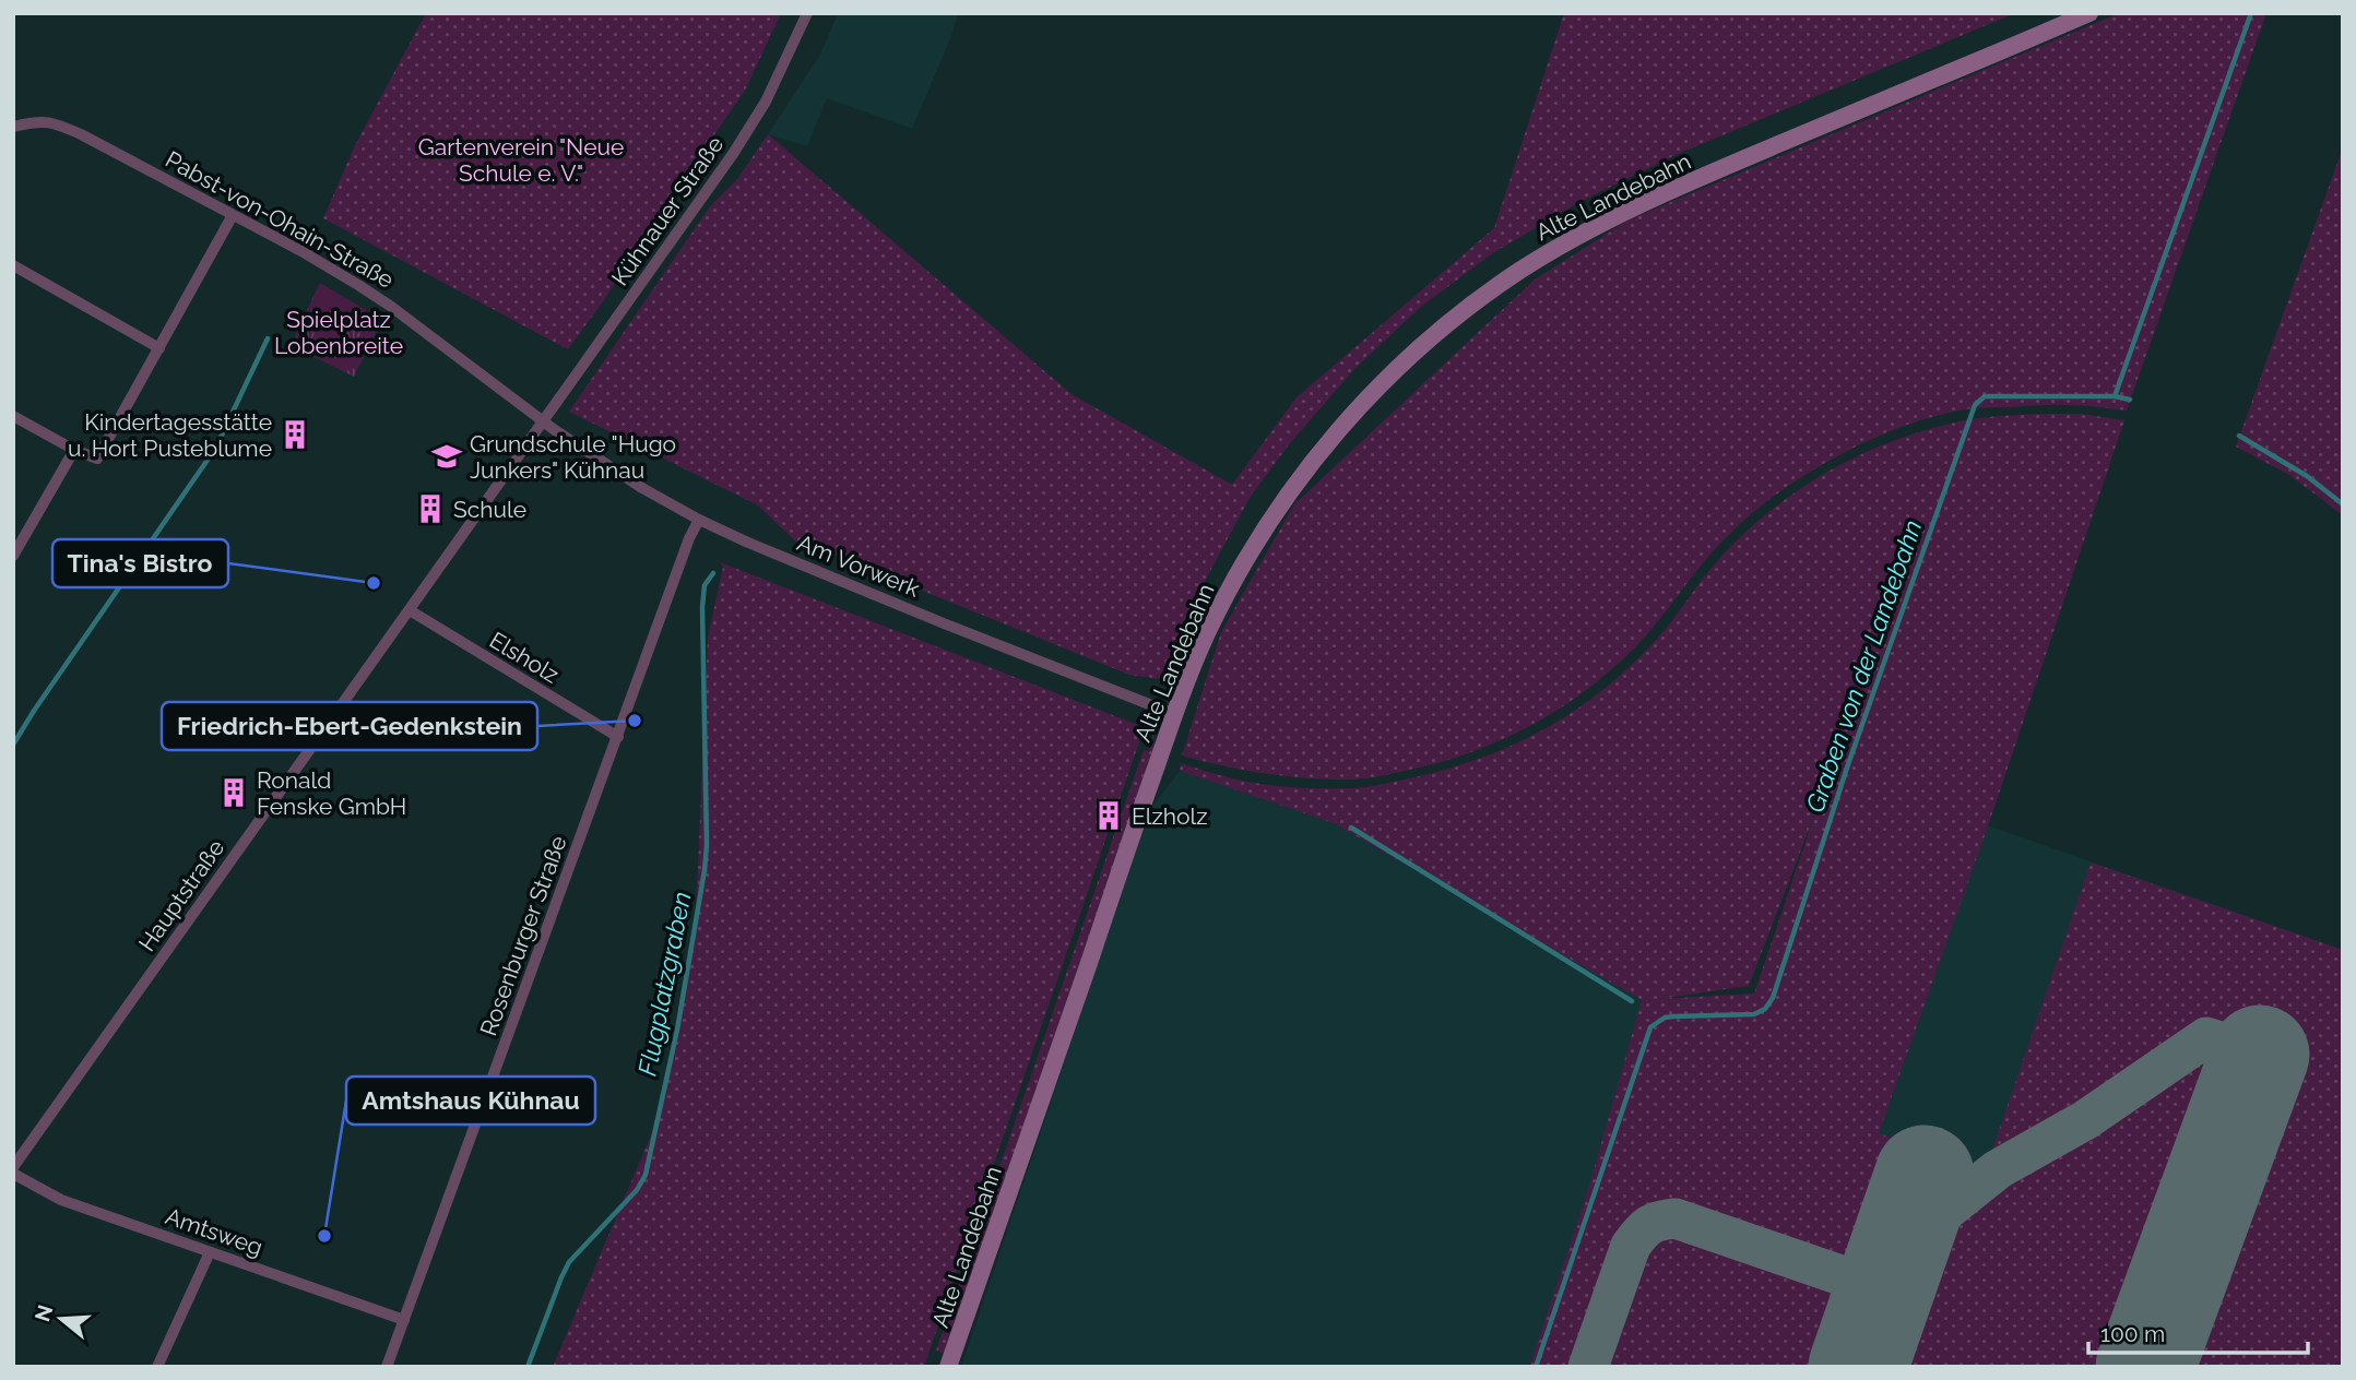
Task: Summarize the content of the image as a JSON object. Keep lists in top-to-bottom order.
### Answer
{
  "streets": {
    "main road": ["Alte Landebahn"],
    "street": [
      "Kühnauer Straße",
      "Pabst-von-Ohain-Straße",
      "Am Vorwerk",
      "Elsholz",
      "Hauptstraße",
      "Rosenburger Straße",
      "Amtsweg"
    ]
  },
  "crossings": [
    ["Alte Landebahn", "Am Vorwerk"],
    ["Kühnauer Straße", "Pabst-von-Ohain-Straße"],
    ["Kühnauer Straße", "Am Vorwerk"],
    ["Kühnauer Straße", "Hauptstraße"],
    ["Pabst-von-Ohain-Straße", "Am Vorwerk"],
    ["Pabst-von-Ohain-Straße", "Hauptstraße"],
    ["Am Vorwerk", "Hauptstraße"],
    ["Am Vorwerk", "Rosenburger Straße"],
    ["Elsholz", "Hauptstraße"],
    ["Elsholz", "Rosenburger Straße"],
    ["Rosenburger Straße", "Amtsweg"]
  ],
  "water": ["Graben von der Landebahn", "Flugplatzgraben"],
  "parks": ["Gartenverein \"Neue Schule e. V.\"", "Spielplatz Lobenbreite"],
  "places": {
    "building": [
      "Kindertagesstätte u. Hort Pusteblume",
      "Schule",
      "Ronald Fenske GmbH",
      "Elzholz"
    ],
    "school or university": ["Grundschule \"Hugo Junkers\" Kühnau"],
    "other": ["Tina's Bistro", "Friedrich-Ebert-Gedenkstein", "Amtshaus Kühnau"]
  },
  "scale_bar": "100 m",
  "north": "left"
}
